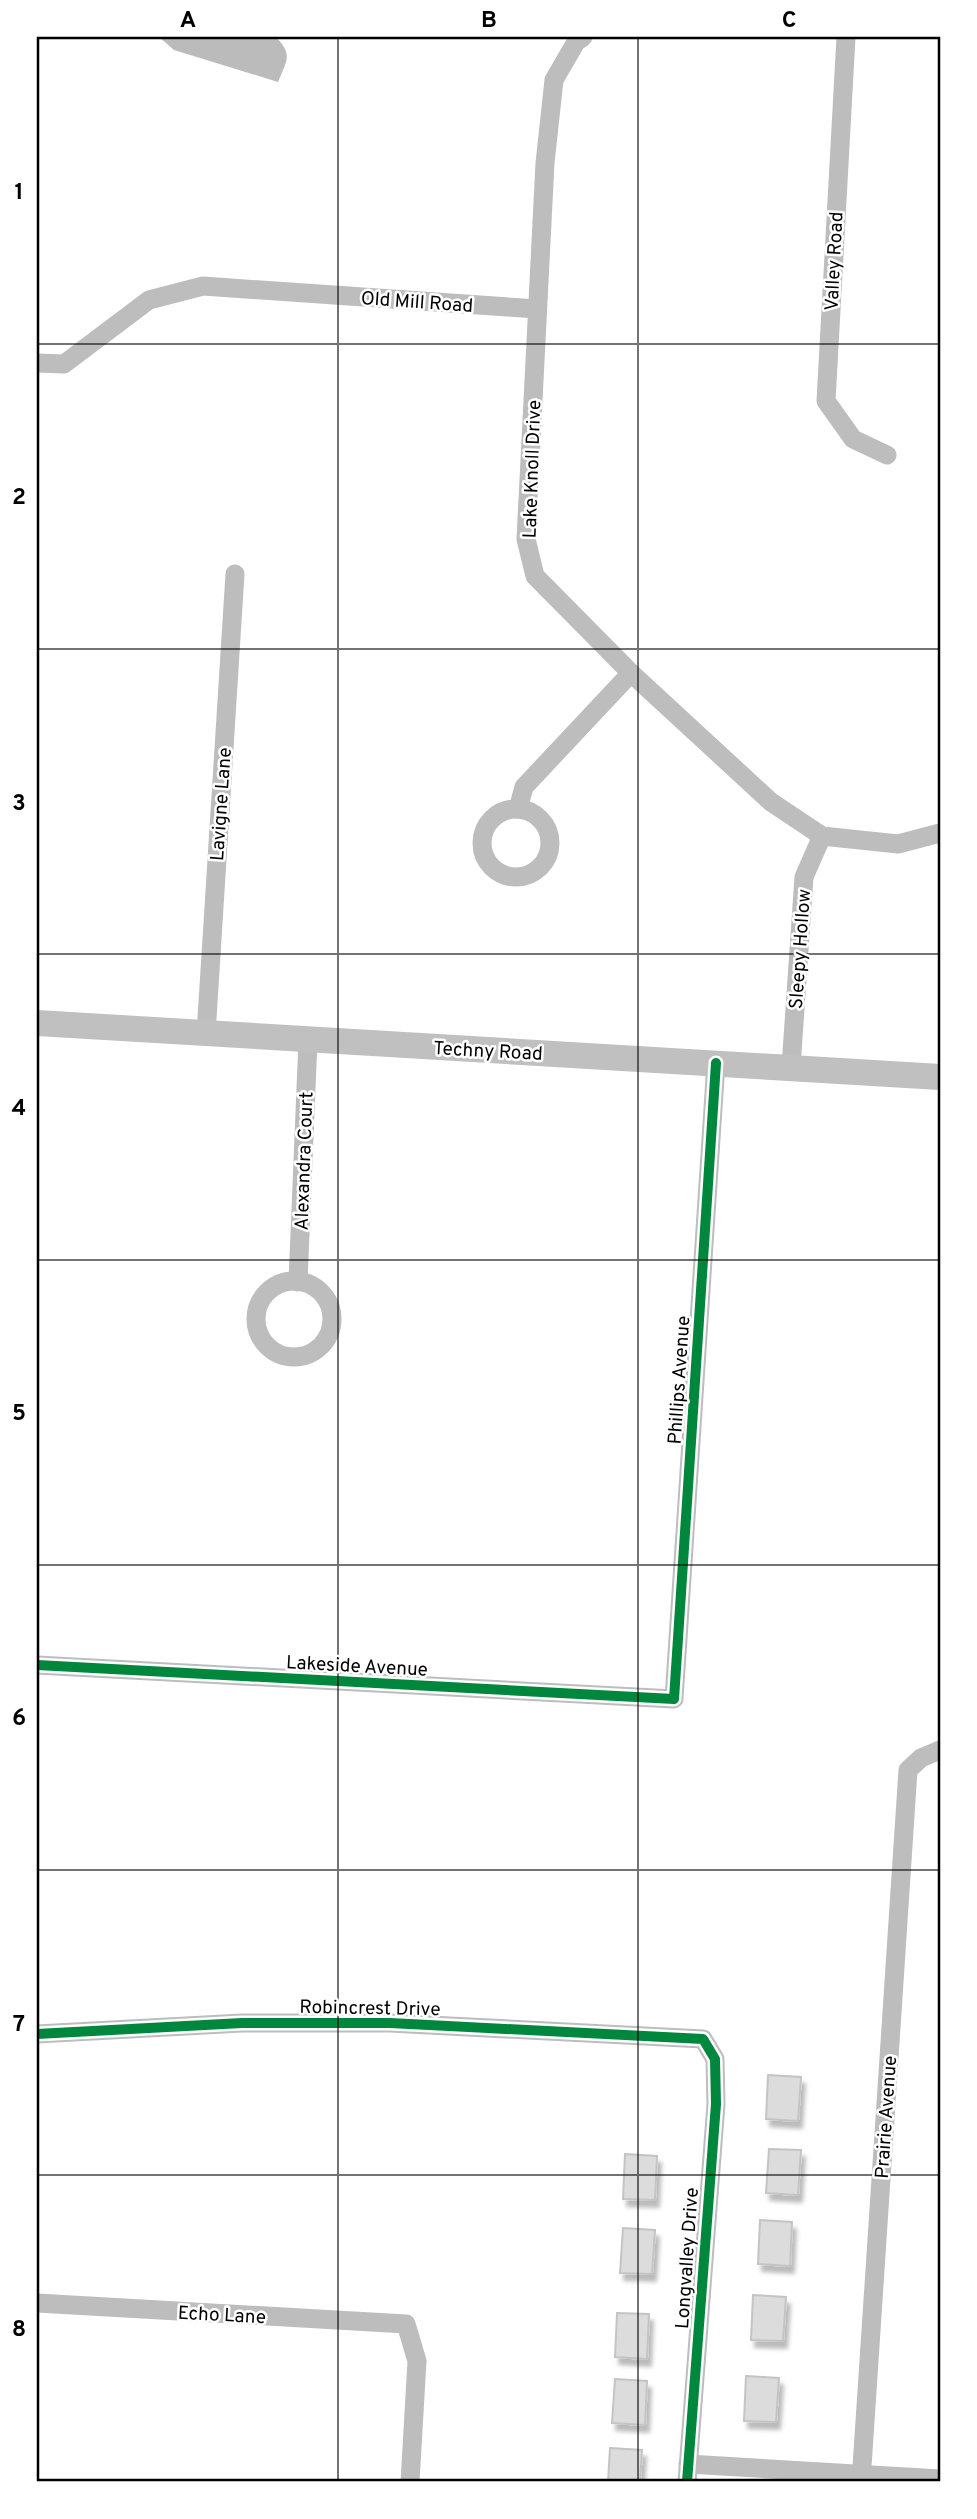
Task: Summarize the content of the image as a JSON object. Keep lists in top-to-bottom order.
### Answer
{
  "streets": {
    "main road": ["Techny Road"],
    "street": [
      "Valley Road",
      "Old Mill Road",
      "Lake Knoll Drive",
      "Lavigne Lane",
      "Sleepy Hollow",
      "Alexandra Court",
      "Phillips Avenue",
      "Lakeside Avenue",
      "Robincrest Drive",
      "Prairie Avenue",
      "Longvalley Drive",
      "Echo Lane"
    ]
  },
  "crossings": [
    ["Old Mill Road", "Lake Knoll Drive"],
    ["Lake Knoll Drive", "Sleepy Hollow"],
    ["Lavigne Lane", "Techny Road"],
    ["Sleepy Hollow", "Techny Road"],
    ["Techny Road", "Alexandra Court"],
    ["Techny Road", "Phillips Avenue"],
    ["Phillips Avenue", "Lakeside Avenue"],
    ["Robincrest Drive", "Longvalley Drive"]
  ],
  "grid": {
    "columns": ["A", "B", "C"],
    "rows": [
      "1",
      "2",
      "3",
      "4",
      "5",
      "6",
      "7",
      "8"
    ]
  }
}
